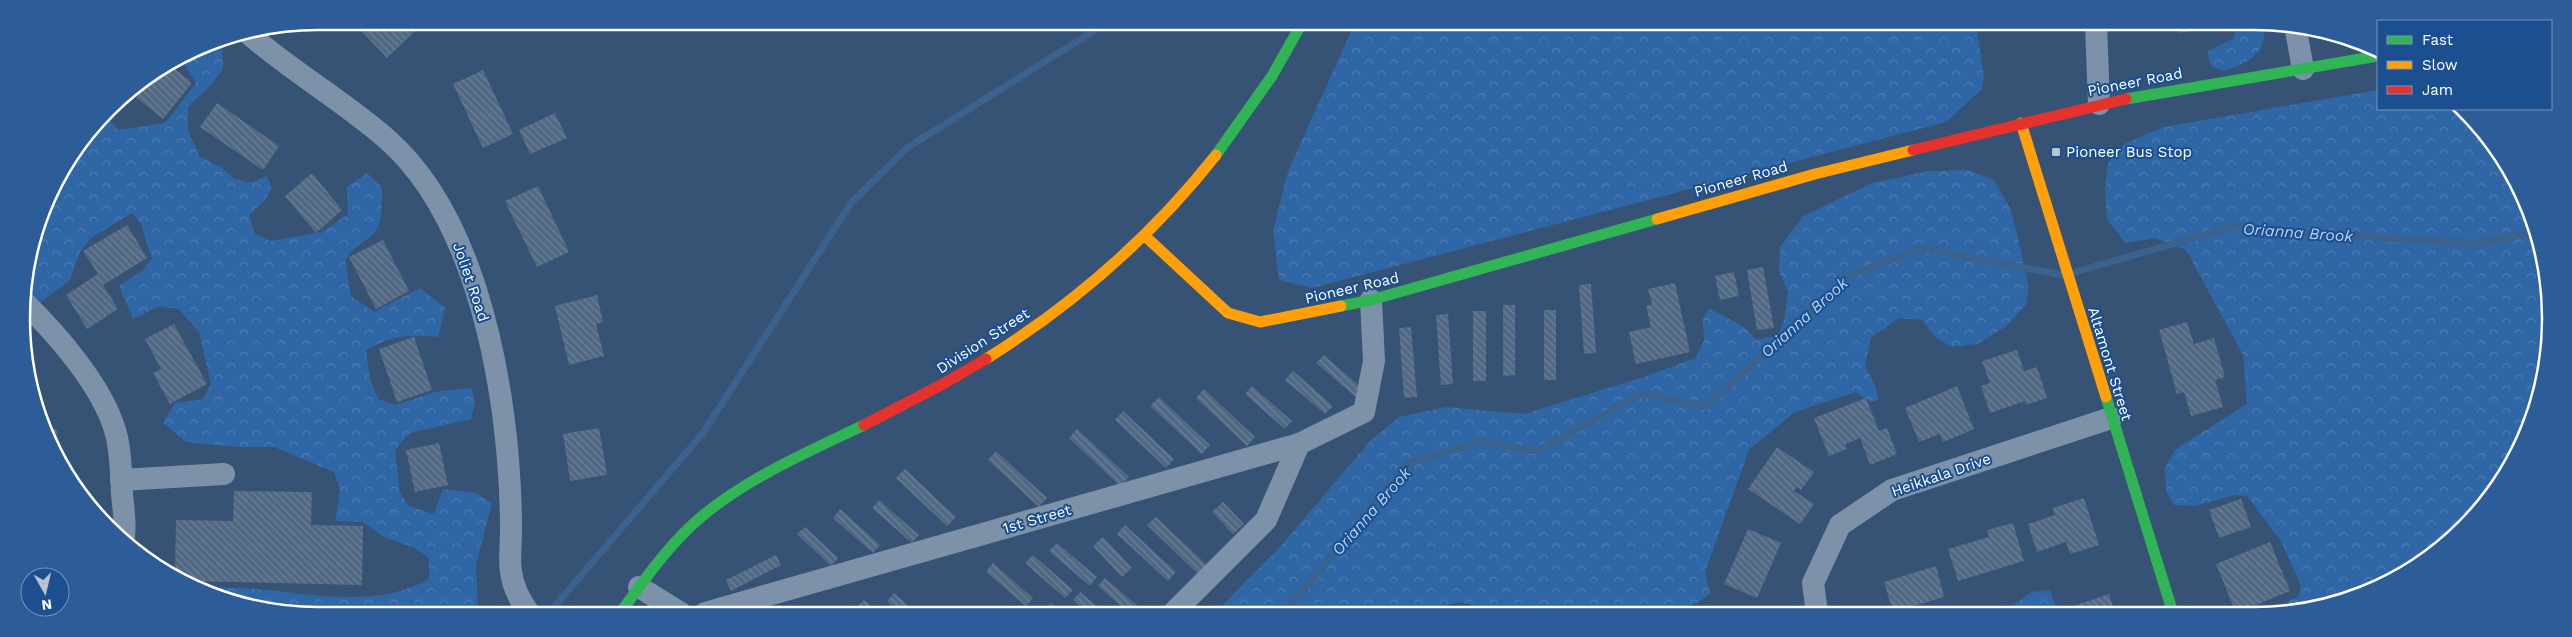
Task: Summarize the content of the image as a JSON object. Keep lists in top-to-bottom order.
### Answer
{
  "streets": {
    "street": [
      "Pioneer Road",
      "Joliet Road",
      "Division Street",
      "Altamont Street",
      "Heikkala Drive",
      "1st Street"
    ]
  },
  "crossings": [
    ["Pioneer Road", "Division Street"],
    ["Pioneer Road", "Altamont Street"],
    ["Pioneer Road", "1st Street"],
    ["Altamont Street", "Heikkala Drive"]
  ],
  "water": ["Orianna Brook"],
  "places": {
    "transit": ["Pioneer Bus Stop"]
  },
  "legend": ["Fast", "Slow", "Jam"],
  "north": "bottom"
}
